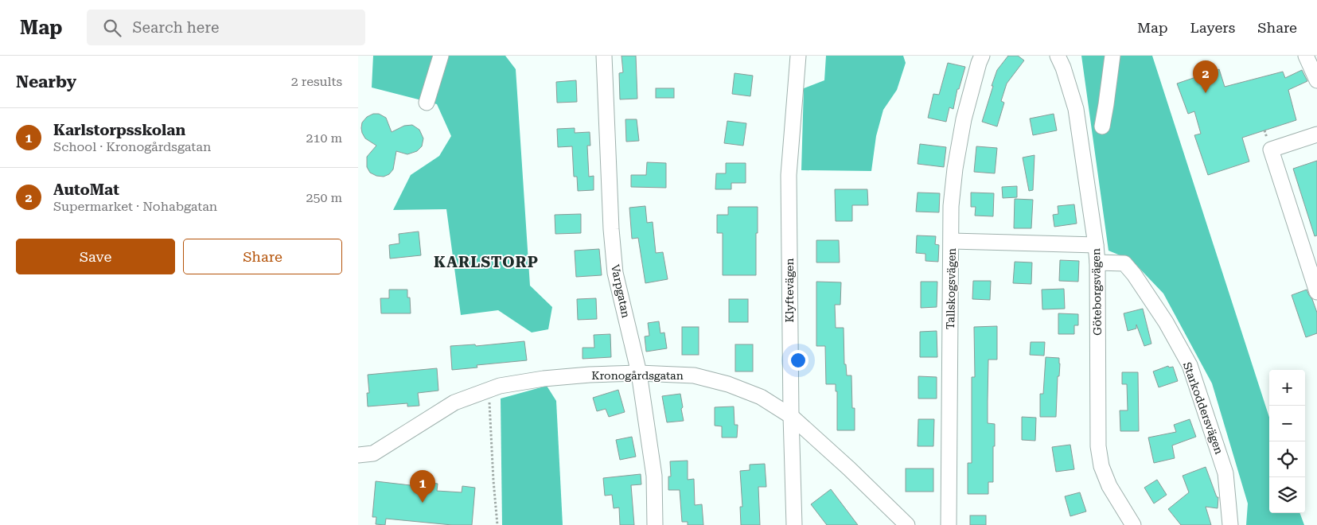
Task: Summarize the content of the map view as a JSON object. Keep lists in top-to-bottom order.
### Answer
{
  "streets": {
    "street": [
      "Tallskogsvägen",
      "Klyftevägen",
      "Varpgatan",
      "Göteborgsvägen",
      "Kronogårdsgatan",
      "Starkoddersvägen"
    ]
  },
  "crossings": [
    ["Klyftevägen", "Kronogårdsgatan"],
    ["Varpgatan", "Kronogårdsgatan"],
    ["Göteborgsvägen", "Starkoddersvägen"]
  ],
  "districts": ["KARLSTORP"],
  "page": {
    "header": "Map",
    "search": "Search here",
    "nav": ["Map", "Layers", "Share"],
    "heading": ["Nearby", "2 results"],
    "pins": ["2", "1"],
    "list": [
      {
        "mark": "1",
        "name": "Karlstorpsskolan",
        "note": "School · Kronogårdsgatan",
        "value": "210 m"
      },
      {
        "mark": "2",
        "name": "AutoMat",
        "note": "Supermarket · Nohabgatan",
        "value": "250 m"
      }
    ],
    "buttons": ["Save", "Share"],
    "map_buttons": ["+", "−"]
  }
}
